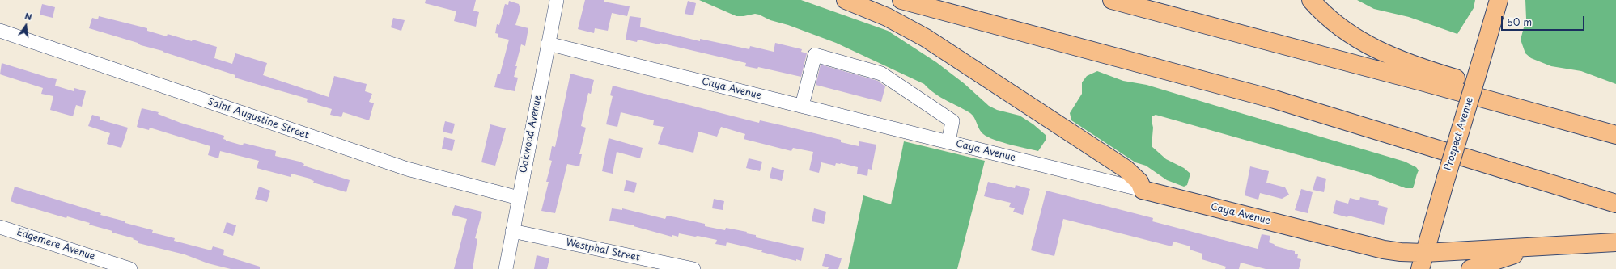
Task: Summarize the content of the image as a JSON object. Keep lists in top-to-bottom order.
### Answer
{
  "streets": {
    "main road": ["Caya Avenue", "Prospect Avenue"],
    "street": [
      "Saint Augustine Street",
      "Oakwood Avenue",
      "Edgemere Avenue",
      "Westphal Street"
    ]
  },
  "crossings": [
    ["Caya Avenue", "Oakwood Avenue"],
    ["Caya Avenue", "Prospect Avenue"],
    ["Saint Augustine Street", "Oakwood Avenue"],
    ["Oakwood Avenue", "Westphal Street"]
  ],
  "scale_bar": "50 m",
  "north": "top"
}
